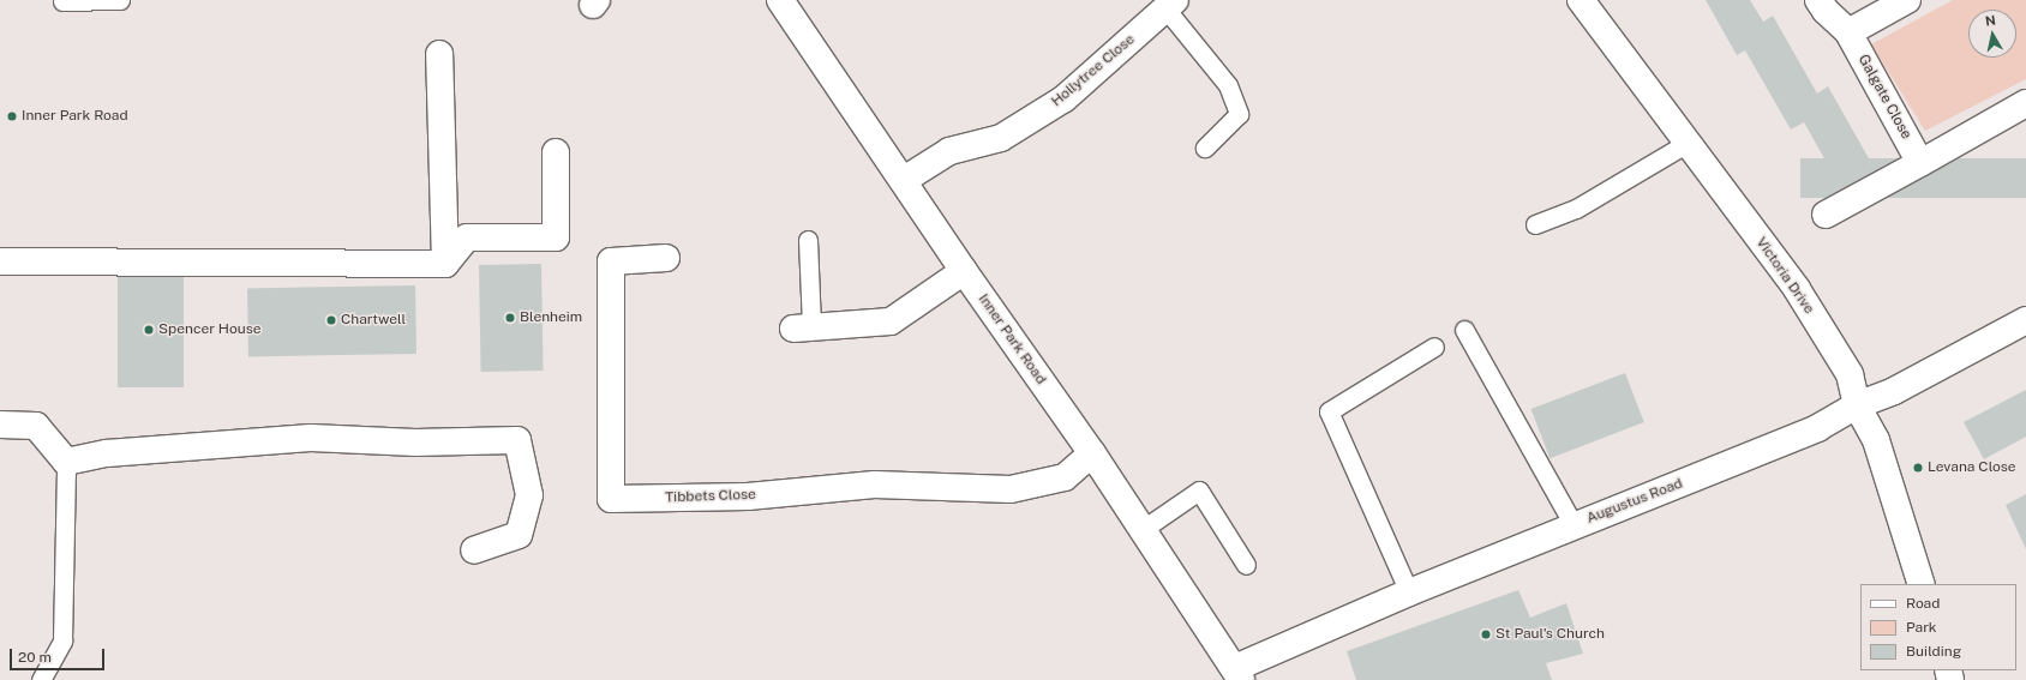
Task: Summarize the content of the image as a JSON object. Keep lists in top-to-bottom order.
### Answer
{
  "streets": {
    "street": [
      "Hollytree Close",
      "Galgate Close",
      "Victoria Drive",
      "Inner Park Road",
      "Tibbets Close",
      "Augustus Road"
    ]
  },
  "crossings": [
    ["Hollytree Close", "Inner Park Road"],
    ["Victoria Drive", "Augustus Road"],
    ["Inner Park Road", "Tibbets Close"],
    ["Inner Park Road", "Augustus Road"]
  ],
  "places": [
    "Inner Park Road",
    "Blenheim",
    "Chartwell",
    "Spencer House",
    "Levana Close",
    "St Paul's Church"
  ],
  "legend": ["Road", "Park", "Building"],
  "scale_bar": "20 m",
  "north": "top"
}
